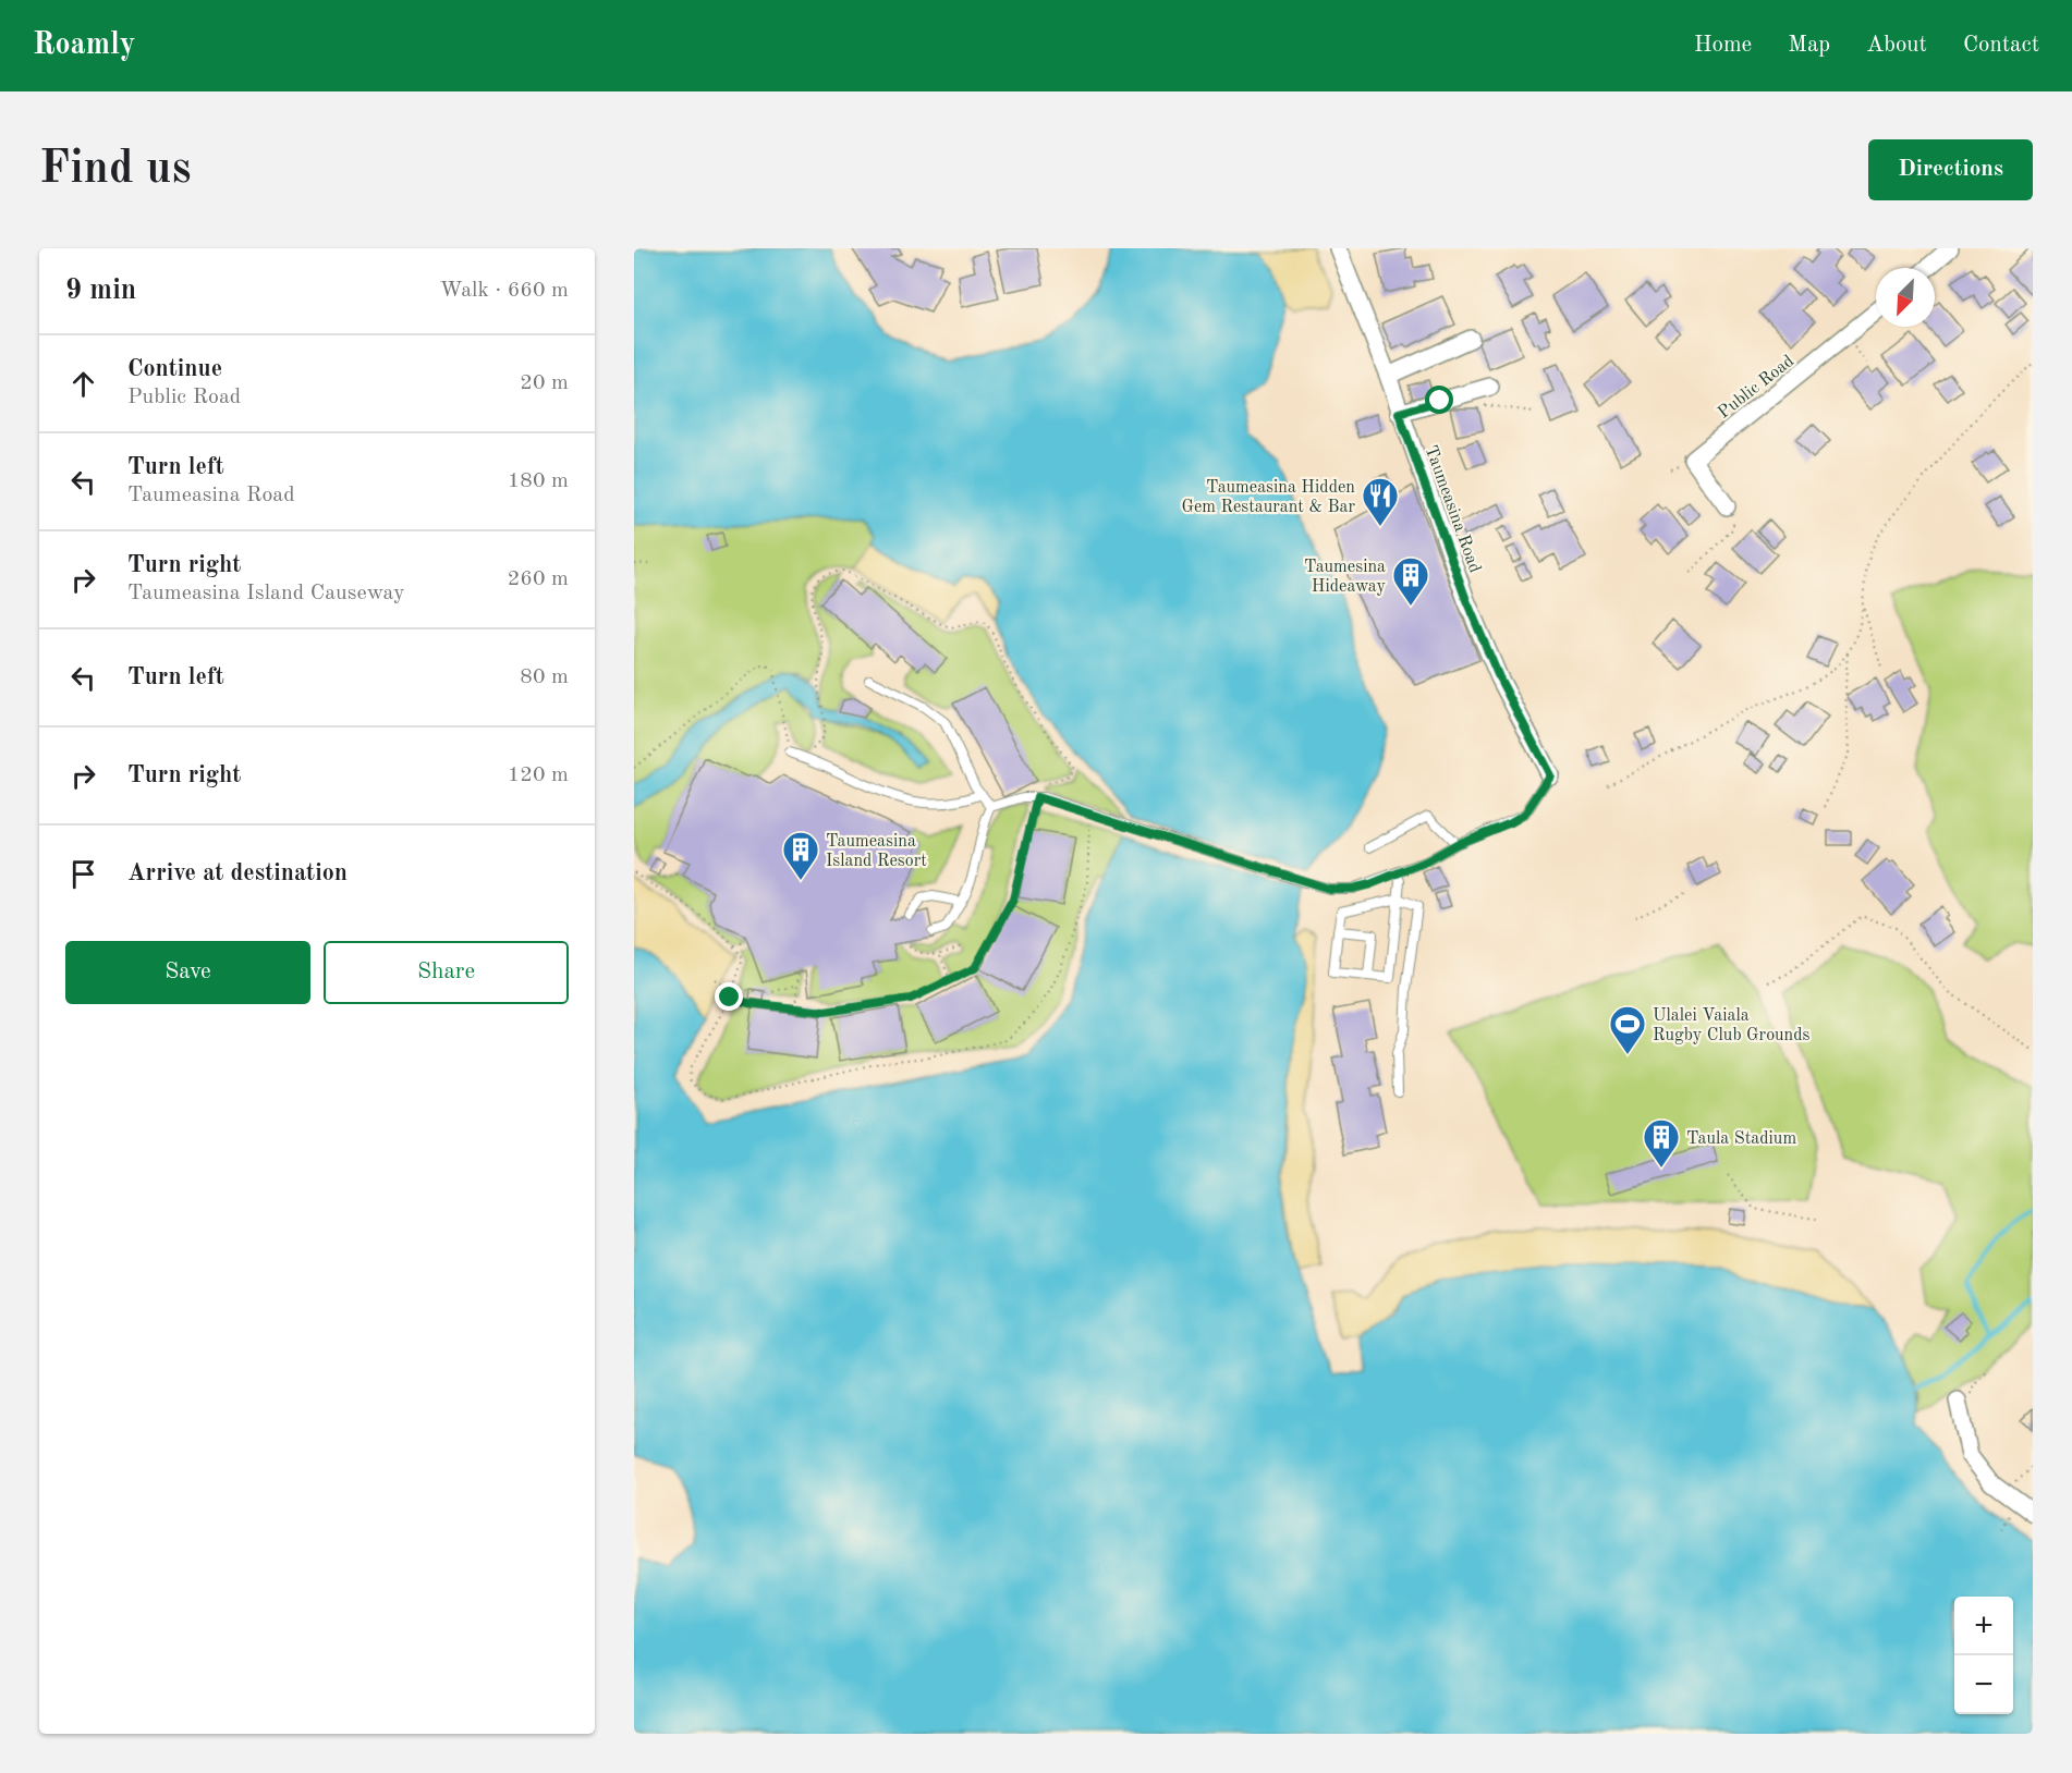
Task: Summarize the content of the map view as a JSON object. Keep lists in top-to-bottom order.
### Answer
{
  "streets": {
    "street": ["Public Road", "Taumeasina Road"]
  },
  "places": {
    "restaurant": ["Taumeasina Hidden Gem Restaurant & Bar"],
    "building": ["Taumesina Hideaway", "Taumeasina Island Resort", "Taula Stadium"],
    "sports": ["Ulalei Vaiala Rugby Club Grounds"]
  },
  "north": "bottom left",
  "page": {
    "header": "Roamly",
    "nav": [
      "Home",
      "Map",
      "About",
      "Contact"
    ],
    "buttons": [
      "Directions",
      ["Save", "Share"]
    ],
    "title": "Find us",
    "heading": ["9 min", "Walk · 660 m"],
    "list": [
      ["Continue", "Public Road", "20 m"],
      ["Turn left", "Taumeasina Road", "180 m"],
      ["Turn right", "Taumeasina Island Causeway", "260 m"],
      ["Turn left", "80 m"],
      ["Turn right", "120 m"],
      "Arrive at destination"
    ],
    "map_buttons": ["+", "−"]
  }
}
